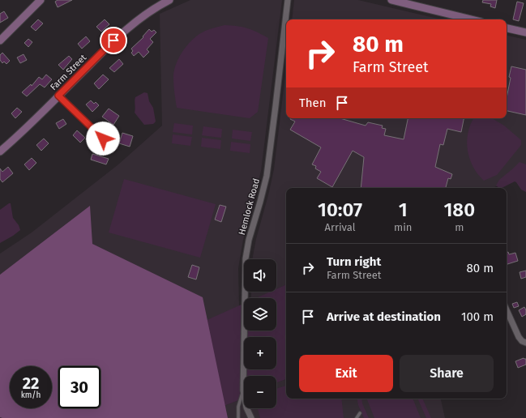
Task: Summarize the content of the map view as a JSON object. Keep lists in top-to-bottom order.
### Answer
{
  "streets": {
    "main road": ["Farm Street"],
    "street": ["Hemlock Road"]
  },
  "page": {
    "turn": ["80 m", "Farm Street"],
    "then": "Then",
    "eta": [
      "10:07",
      "Arrival",
      "1",
      "min",
      "180",
      "m"
    ],
    "list": [
      {
        "name": "Turn right",
        "note": "Farm Street",
        "value": "80 m"
      },
      {
        "name": "Arrive at destination",
        "value": "100 m"
      }
    ],
    "map_buttons": ["+", "−"],
    "buttons": ["Exit", "Share"],
    "speed": "22 km/h",
    "limit": "30"
  }
}
